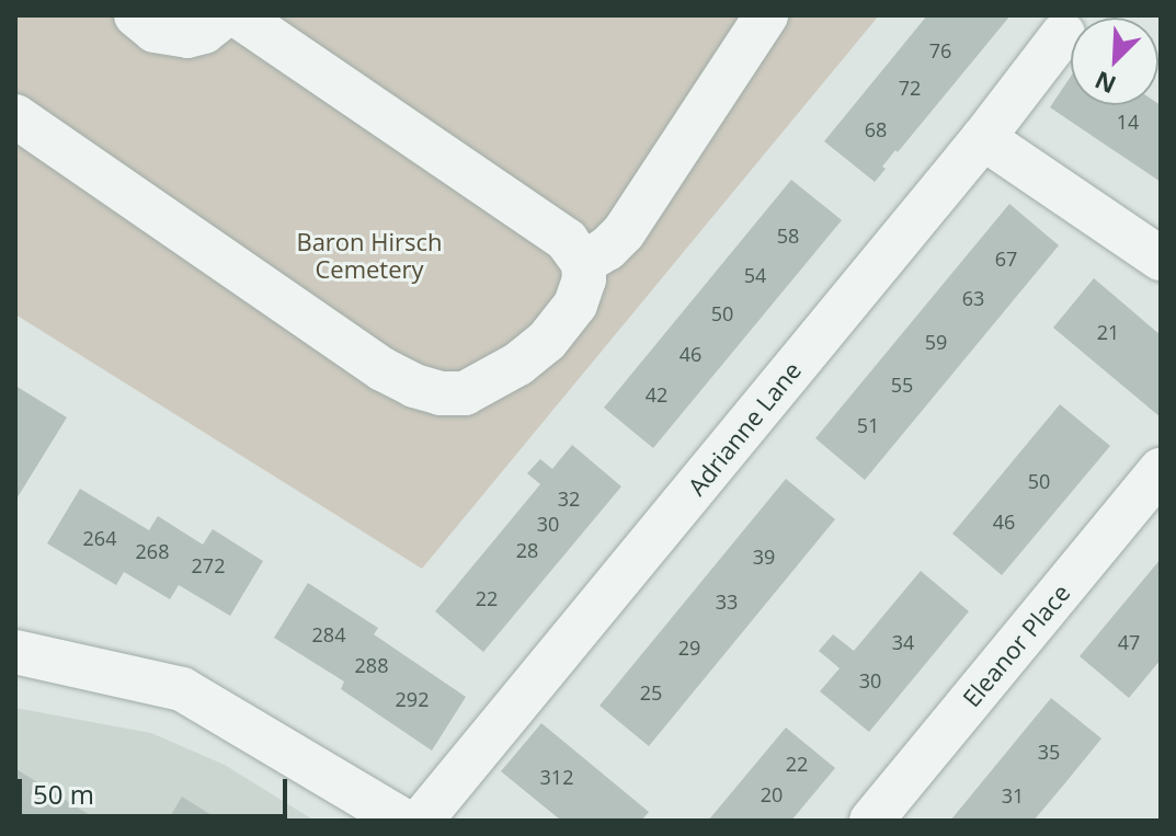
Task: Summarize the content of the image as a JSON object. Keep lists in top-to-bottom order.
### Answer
{
  "streets": {
    "street": ["Adrianne Lane", "Eleanor Place"]
  },
  "parks": ["Baron Hirsch Cemetery"],
  "house_numbers": [
    "76",
    "72",
    "14",
    "68",
    "58",
    "67",
    "54",
    "63",
    "50",
    "21",
    "59",
    "46",
    "55",
    "42",
    "51",
    "50",
    "32",
    "46",
    "30",
    "264",
    "28",
    "268",
    "39",
    "272",
    "22",
    "33",
    "284",
    "34",
    "47",
    "29",
    "288",
    "30",
    "25",
    "292",
    "35",
    "22",
    "312",
    "20",
    "31"
  ],
  "scale_bar": "50 m",
  "north": "bottom left"
}
